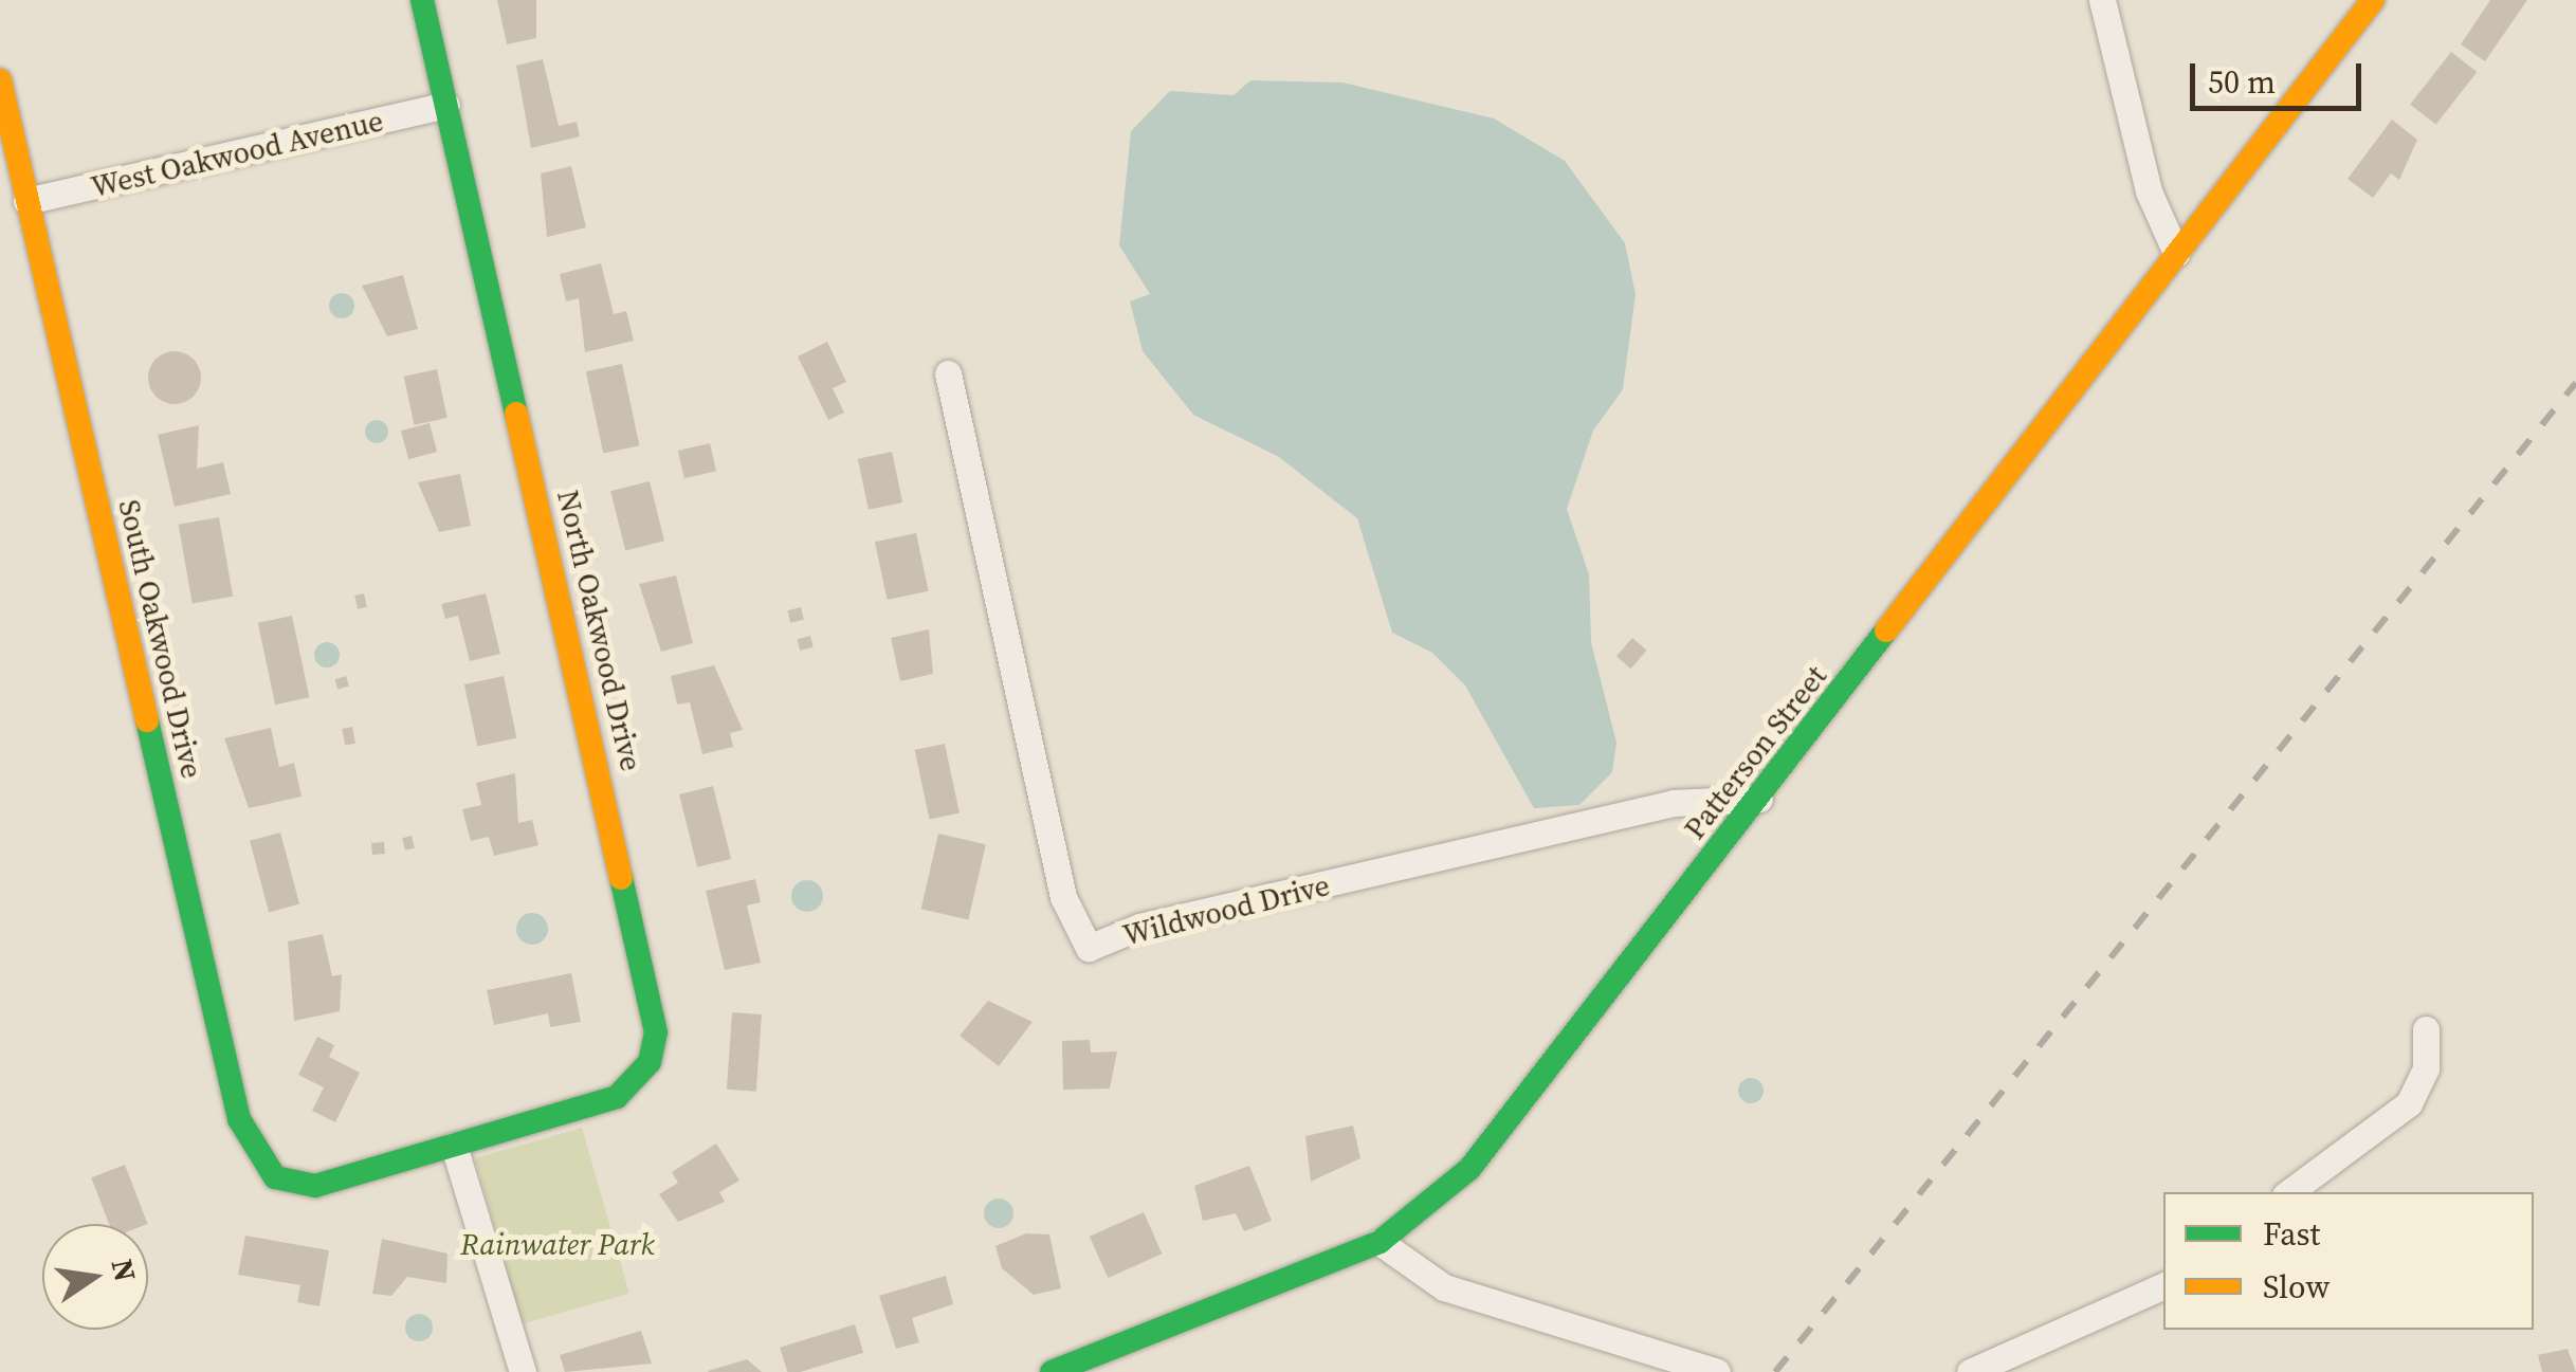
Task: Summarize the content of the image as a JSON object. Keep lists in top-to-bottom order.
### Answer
{
  "streets": {
    "street": [
      "West Oakwood Avenue",
      "North Oakwood Drive",
      "South Oakwood Drive",
      "Patterson Street",
      "Wildwood Drive"
    ]
  },
  "crossings": [
    ["West Oakwood Avenue", "North Oakwood Drive"],
    ["West Oakwood Avenue", "South Oakwood Drive"],
    ["North Oakwood Drive", "South Oakwood Drive"],
    ["Patterson Street", "Wildwood Drive"]
  ],
  "parks": ["Rainwater Park"],
  "legend": ["Fast", "Slow"],
  "scale_bar": "50 m",
  "north": "right"
}
